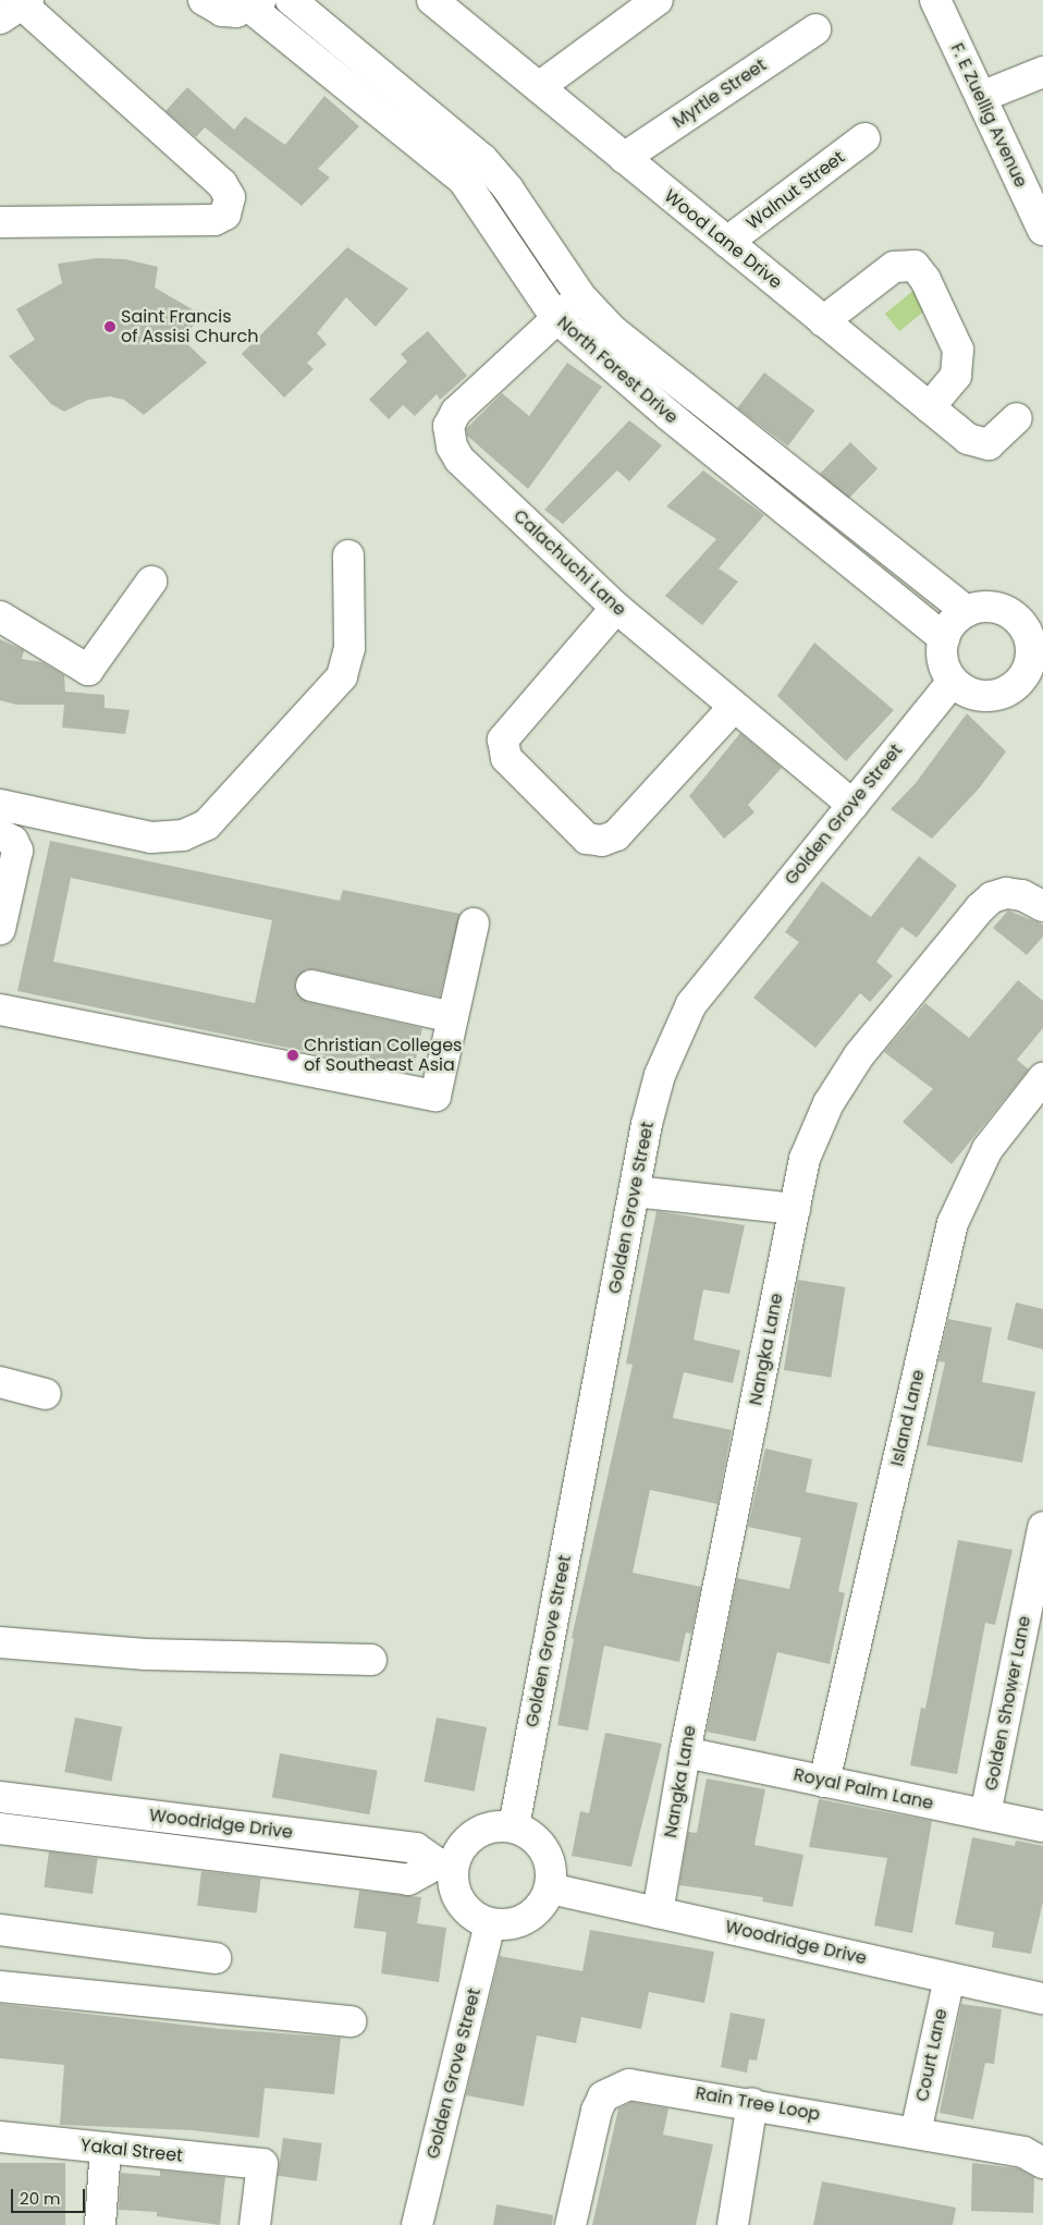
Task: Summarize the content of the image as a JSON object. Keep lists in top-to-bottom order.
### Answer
{
  "streets": {
    "street": [
      "Myrtle Street",
      "F. E Zuellig Avenue",
      "Walnut Street",
      "Wood Lane Drive",
      "North Forest Drive",
      "Calachuchi Lane",
      "Golden Grove Street",
      "Nangka Lane",
      "Island Lane",
      "Golden Shower Lane",
      "Royal Palm Lane",
      "Woodridge Drive",
      "Court Lane",
      "Rain Tree Loop",
      "Yakal Street"
    ]
  },
  "crossings": [
    ["Myrtle Street", "Wood Lane Drive"],
    ["Walnut Street", "Wood Lane Drive"],
    ["North Forest Drive", "Calachuchi Lane"],
    ["North Forest Drive", "Golden Grove Street"],
    ["Calachuchi Lane", "Golden Grove Street"],
    ["Golden Grove Street", "Woodridge Drive"],
    ["Nangka Lane", "Royal Palm Lane"],
    ["Nangka Lane", "Woodridge Drive"],
    ["Island Lane", "Royal Palm Lane"],
    ["Golden Shower Lane", "Royal Palm Lane"],
    ["Woodridge Drive", "Court Lane"],
    ["Court Lane", "Rain Tree Loop"]
  ],
  "places": ["Saint Francis of Assisi Church", "Christian Colleges of Southeast Asia"],
  "scale_bar": "20 m"
}
